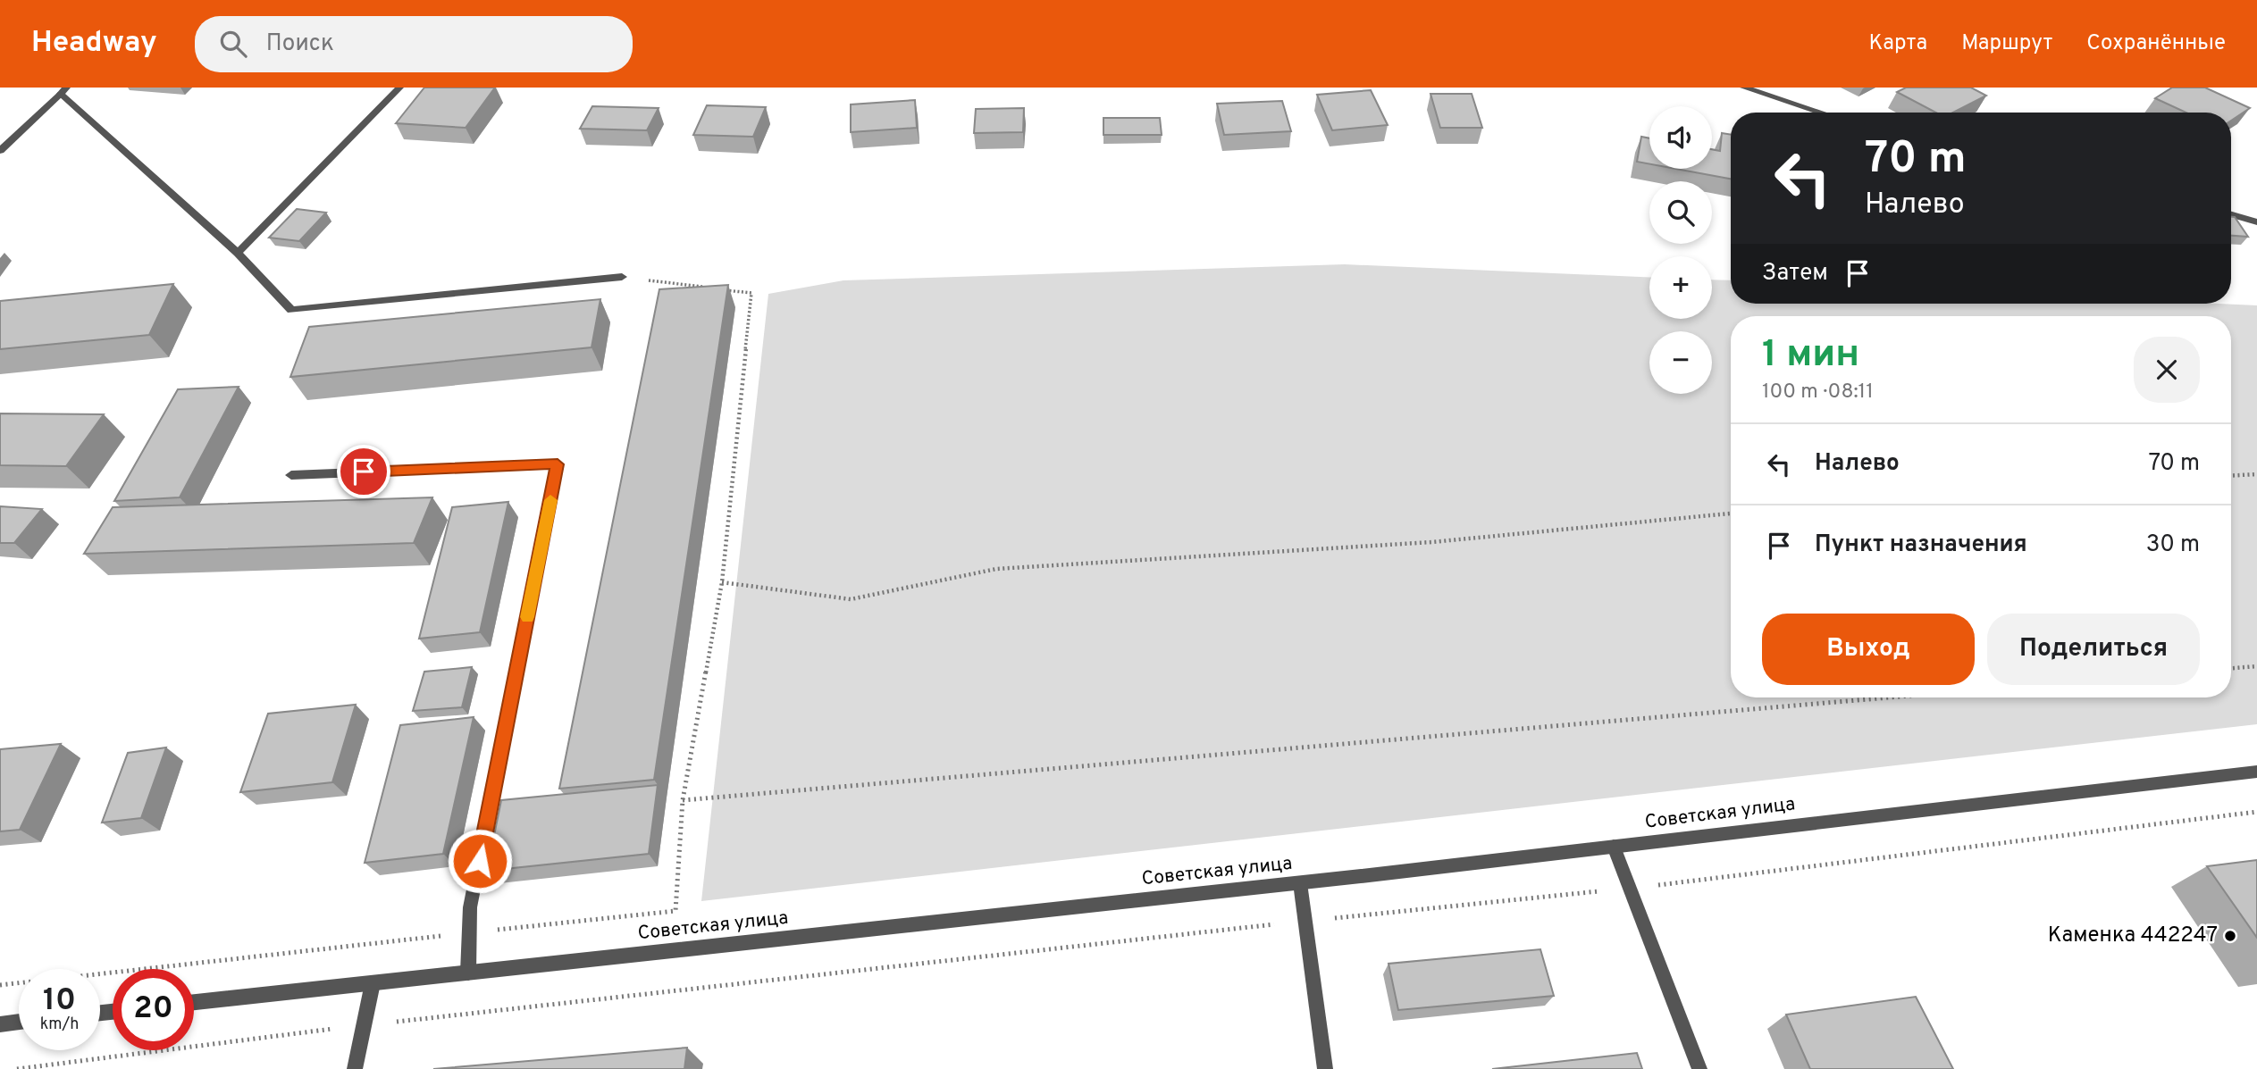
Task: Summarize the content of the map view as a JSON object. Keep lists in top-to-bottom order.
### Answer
{
  "streets": {
    "street": ["Советская улица"]
  },
  "places": ["Каменка 442247"],
  "page": {
    "header": "Headway",
    "search": "Поиск",
    "nav": ["Карта", "Маршрут", "Сохранённые"],
    "map_buttons": ["+", "−"],
    "turn": ["70 m", "Налево"],
    "then": "Затем",
    "heading": ["1 мин", "100 m · 08:11"],
    "list": [
      {
        "name": "Налево",
        "value": "70 m"
      },
      {
        "name": "Пункт назначения",
        "value": "30 m"
      }
    ],
    "buttons": ["Выход", "Поделиться"],
    "speed": "10 km/h",
    "limit": "20"
  }
}
